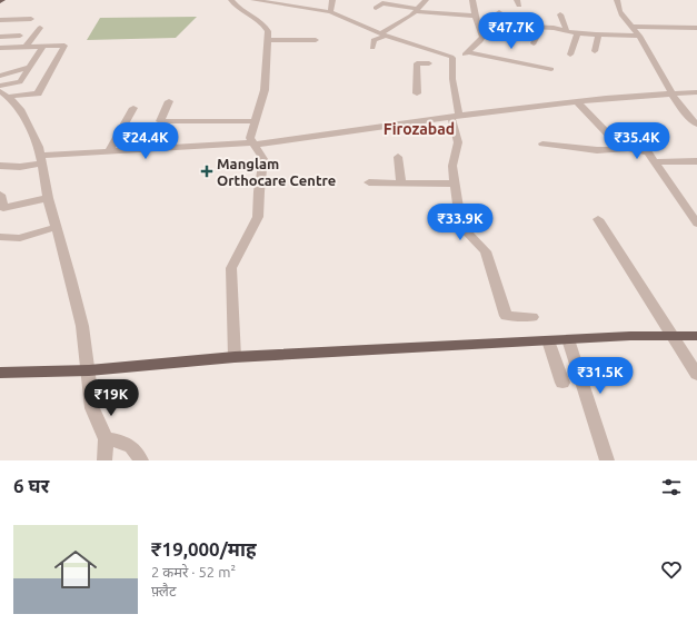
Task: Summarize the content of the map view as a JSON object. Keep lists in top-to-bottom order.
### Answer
{
  "districts": ["Firozabad"],
  "places": {
    "health": ["Manglam Orthocare Centre"]
  },
  "page": {
    "price": [
      "₹47.7K",
      "₹24.4K",
      "₹35.4K",
      "₹33.9K",
      "₹31.5K",
      "₹19K"
    ],
    "heading": "6 घर",
    "list": [
      {
        "name": "₹19,000/माह",
        "note": "2 कमरे · 52 m² · फ़्लैट"
      }
    ]
  }
}
